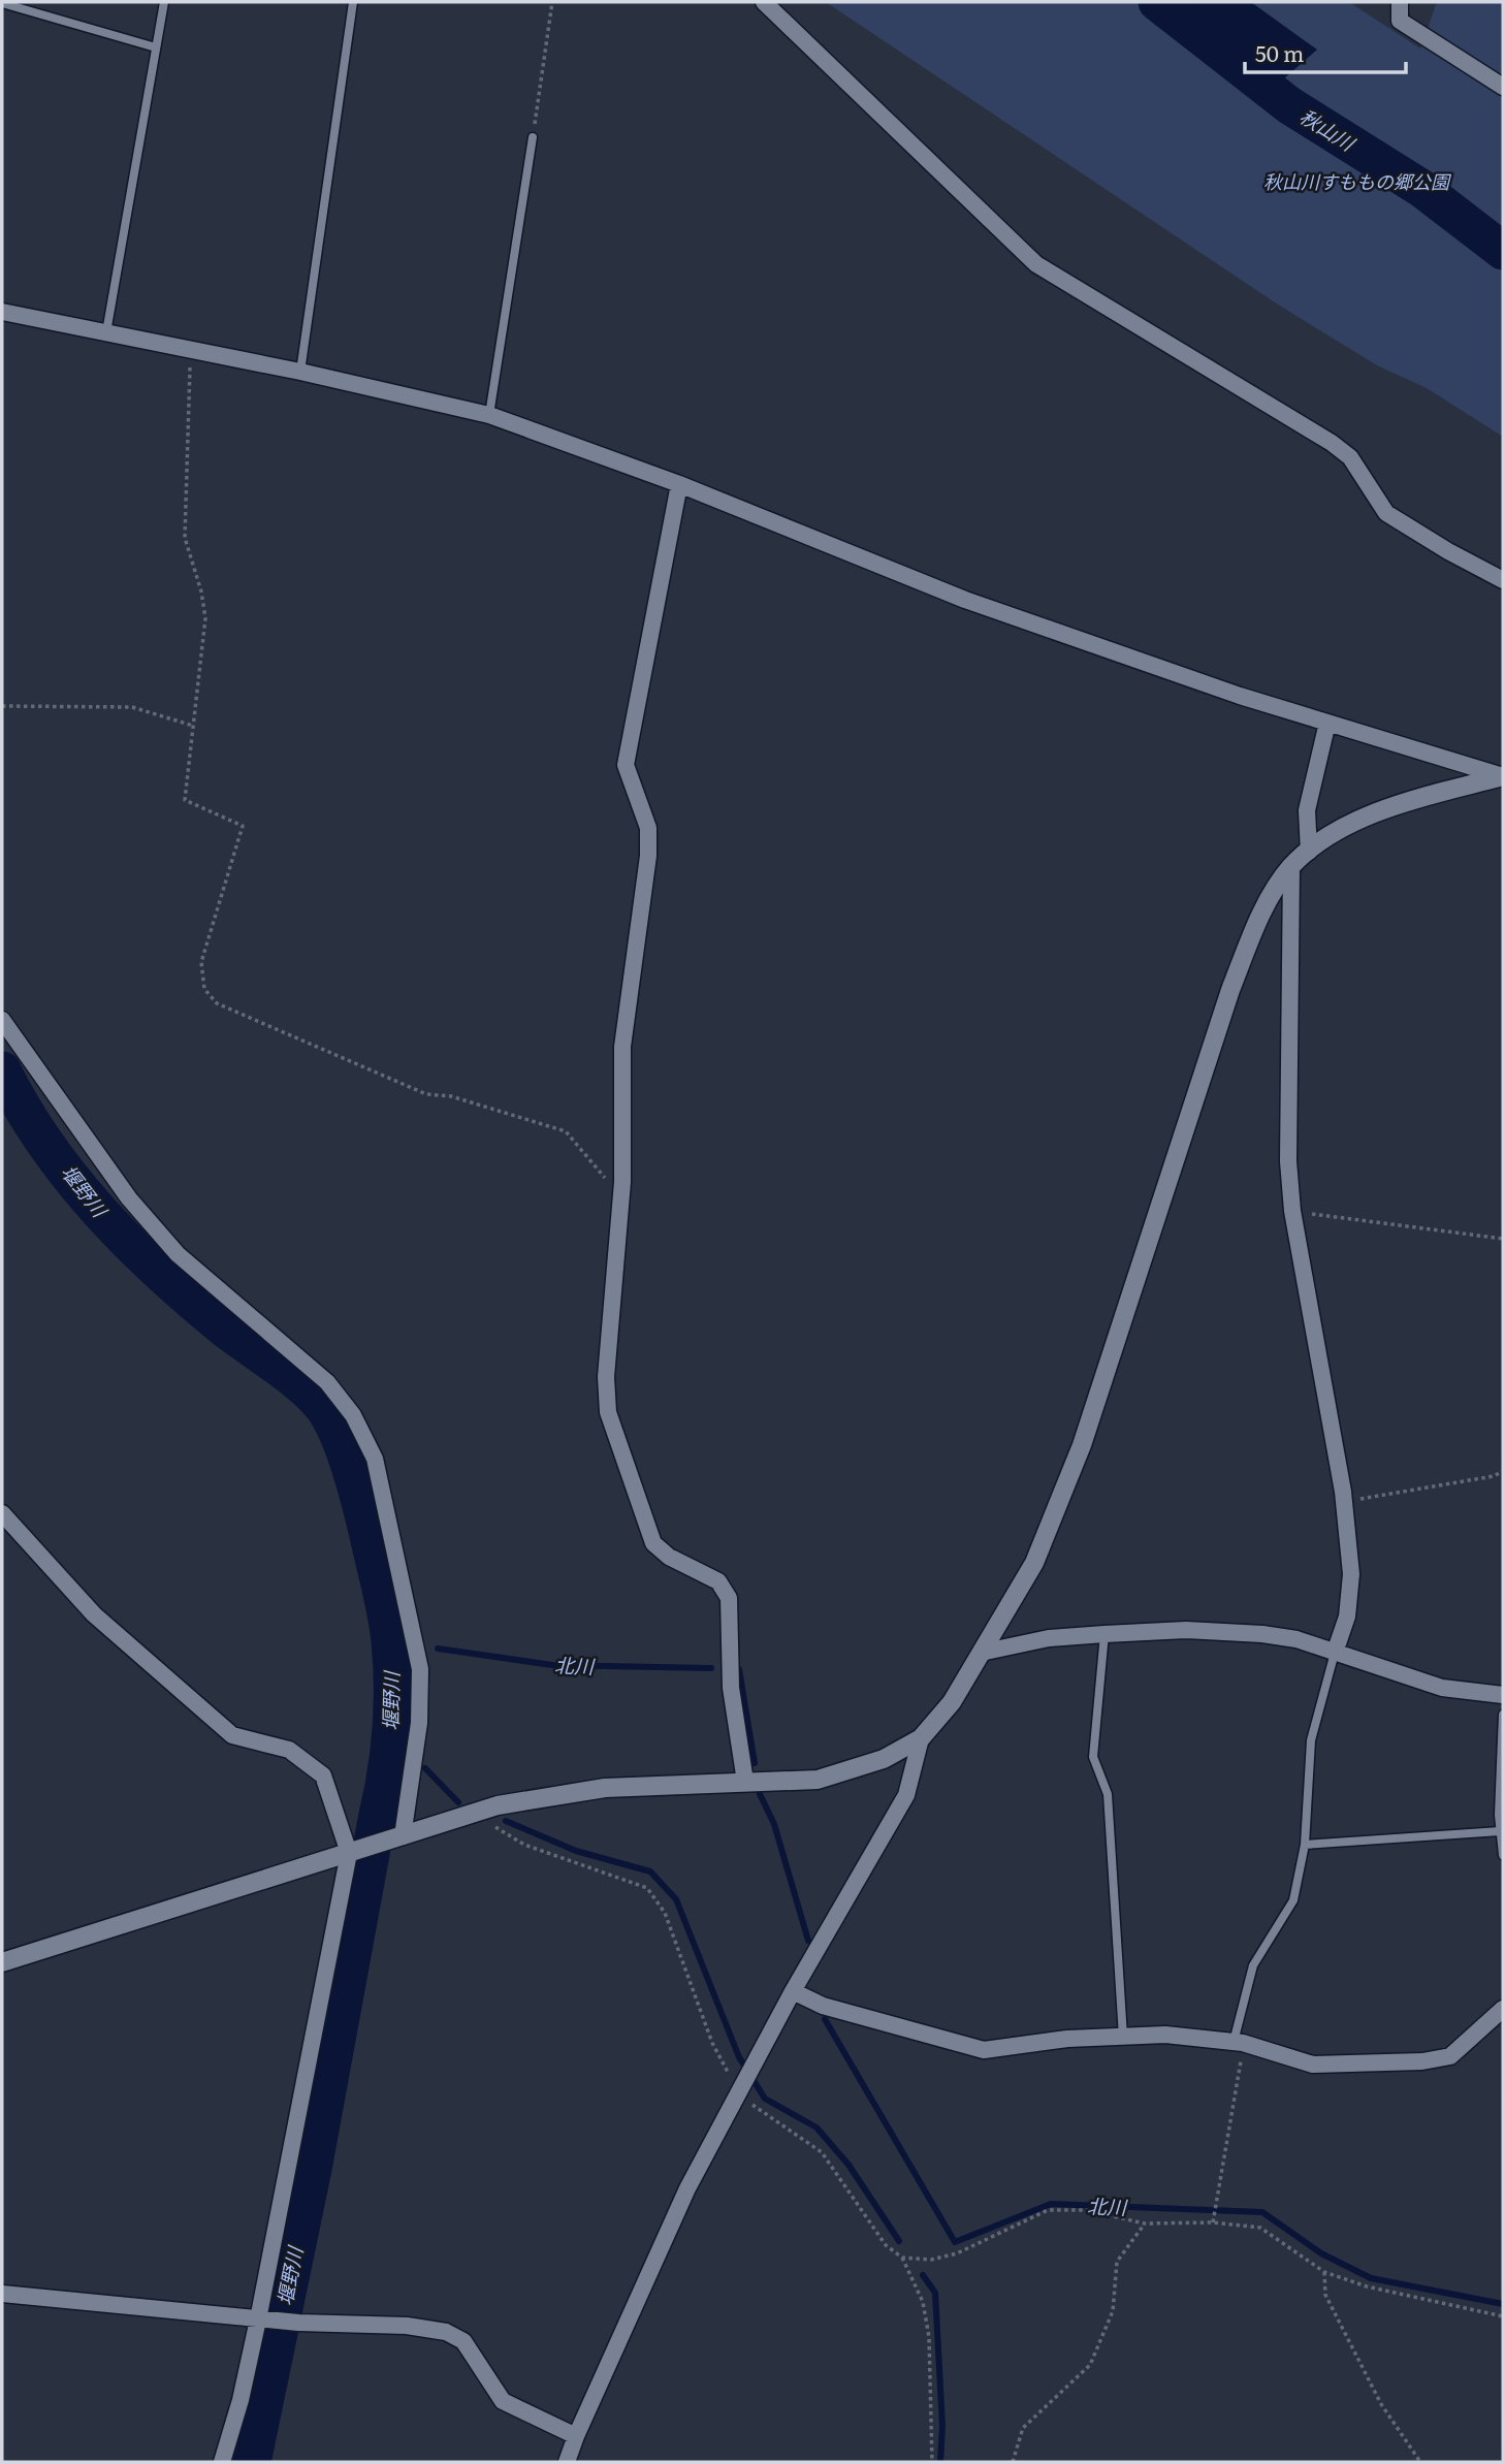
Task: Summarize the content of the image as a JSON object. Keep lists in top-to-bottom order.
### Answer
{
  "water": ["秋山川", "堰野川", "北川"],
  "parks": ["秋山川すももの郷公園"],
  "scale_bar": "50 m"
}
